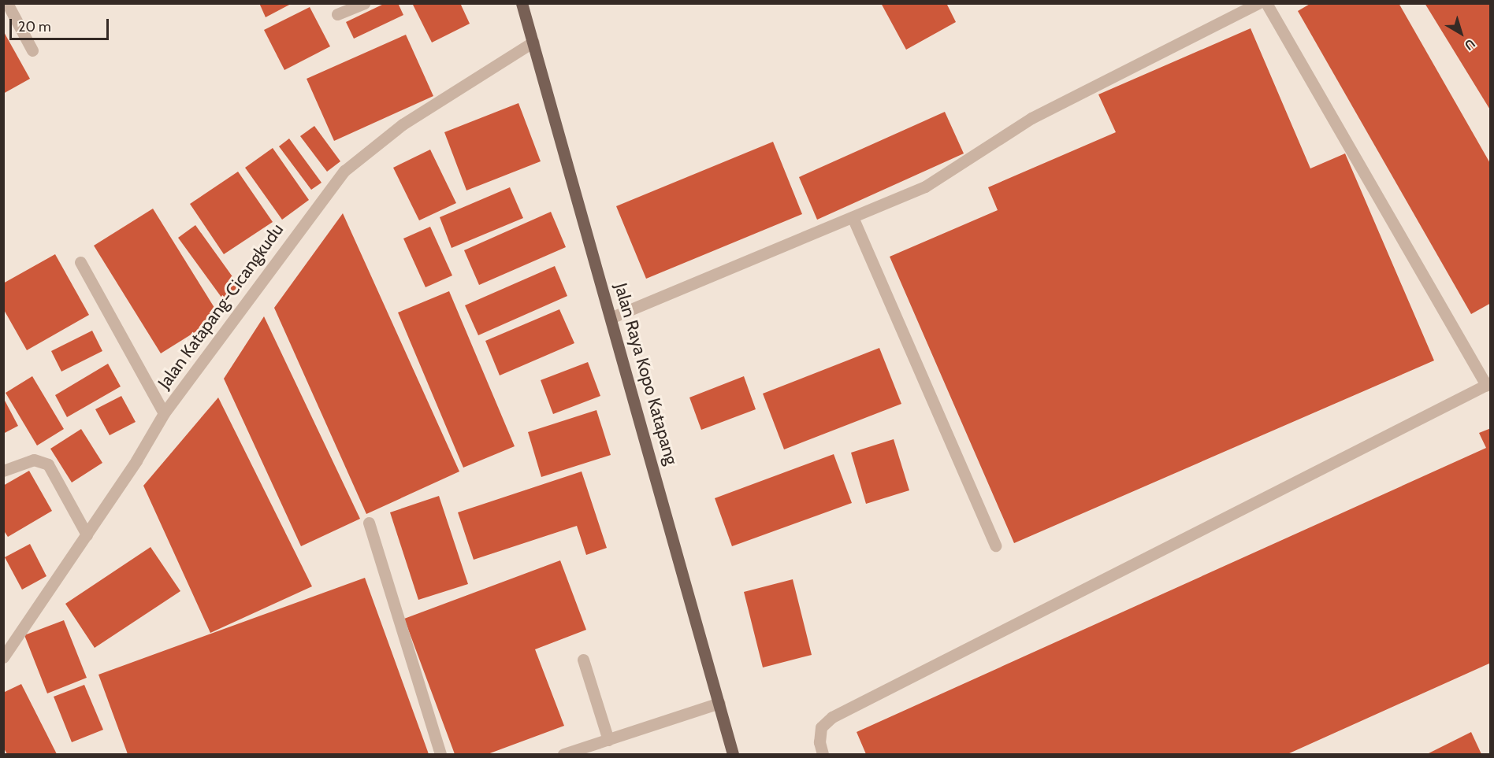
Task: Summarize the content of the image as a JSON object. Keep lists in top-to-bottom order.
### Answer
{
  "streets": {
    "main road": ["Jalan Raya Kopo Katapang"],
    "street": ["Jalan Katapang-Cicangkudu"]
  },
  "crossings": [
    ["Jalan Katapang-Cicangkudu", "Jalan Raya Kopo Katapang"]
  ],
  "scale_bar": "20 m",
  "north": "bottom right"
}
